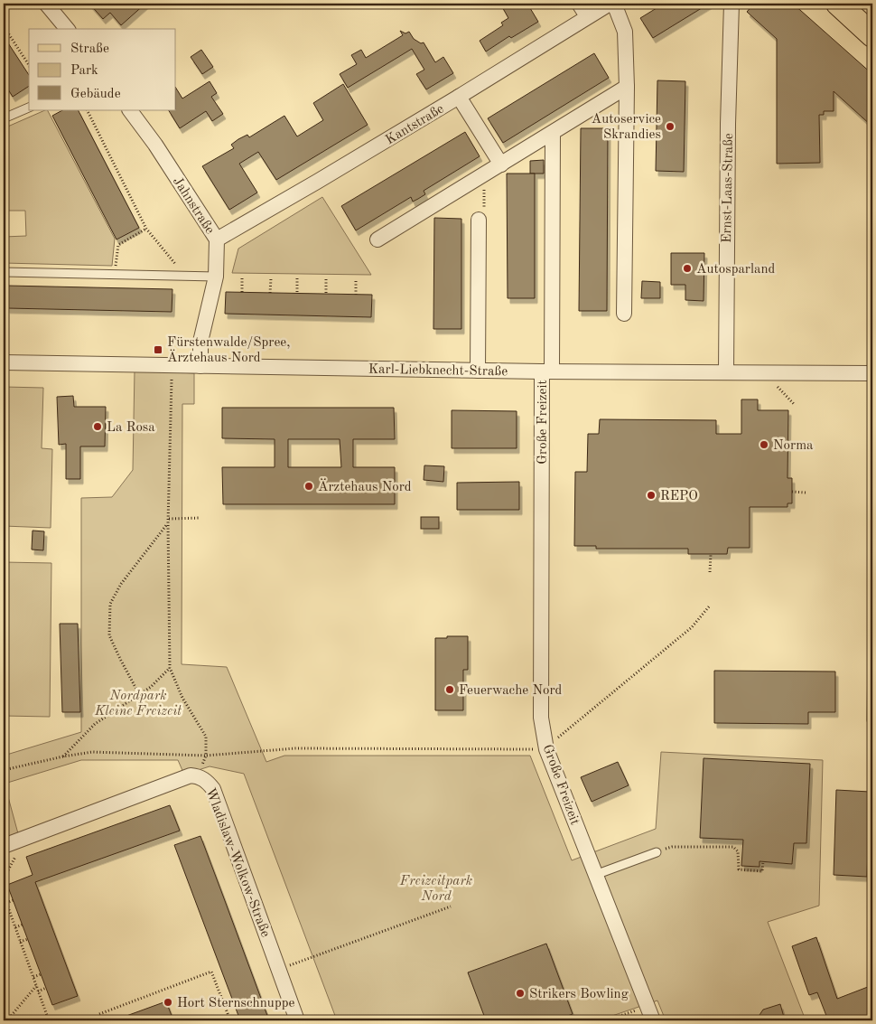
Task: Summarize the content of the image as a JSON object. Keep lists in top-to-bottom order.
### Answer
{
  "streets": {
    "street": [
      "Kantstraße",
      "Ernst-Laas-Straße",
      "Jahnstraße",
      "Karl-Liebknecht-Straße",
      "Große Freizeit",
      "Wladislaw-Wolkow-Straße"
    ]
  },
  "crossings": [
    ["Kantstraße", "Jahnstraße"],
    ["Ernst-Laas-Straße", "Karl-Liebknecht-Straße"],
    ["Jahnstraße", "Karl-Liebknecht-Straße"],
    ["Karl-Liebknecht-Straße", "Große Freizeit"]
  ],
  "parks": ["Nordpark Kleine Freizeit", "Freizeitpark Nord"],
  "places": {
    "other": [
      "Autoservice Skrandies",
      "Autosparland",
      "La Rosa",
      "Norma",
      "Ärztehaus Nord",
      "REPO",
      "Feuerwache Nord",
      "Strikers Bowling",
      "Hort Sternschnuppe"
    ],
    "transit": ["Fürstenwalde/Spree, Ärztehaus Nord"]
  },
  "legend": ["Straße", "Park", "Gebäude"]
}
